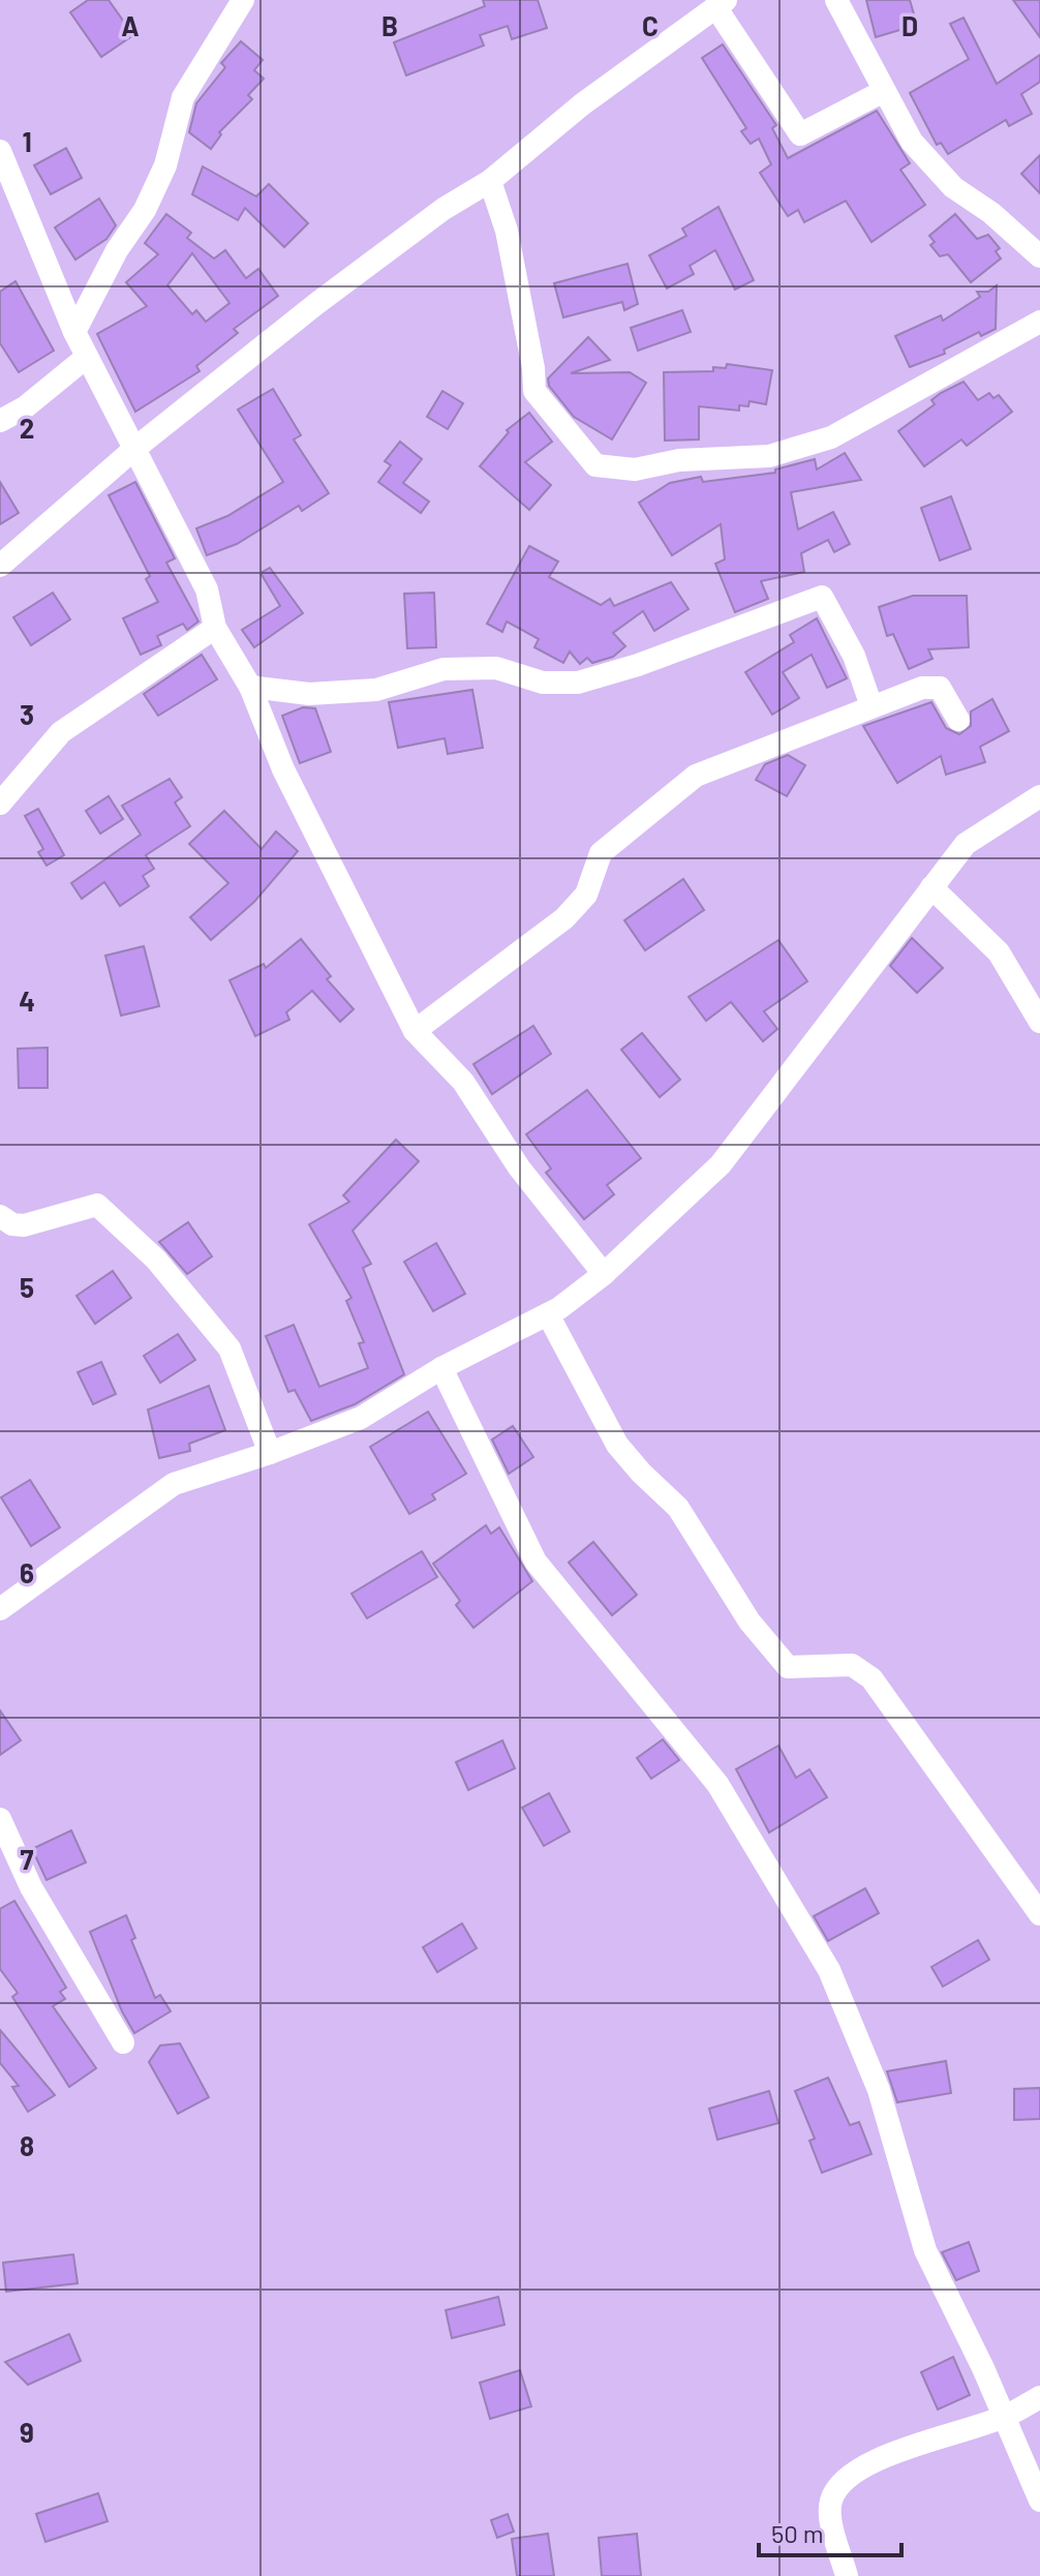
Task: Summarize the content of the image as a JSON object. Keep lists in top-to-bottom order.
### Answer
{
  "scale_bar": "50 m",
  "grid": {
    "columns": [
      "A",
      "B",
      "C",
      "D"
    ],
    "rows": [
      "1",
      "2",
      "3",
      "4",
      "5",
      "6",
      "7",
      "8",
      "9"
    ]
  }
}
